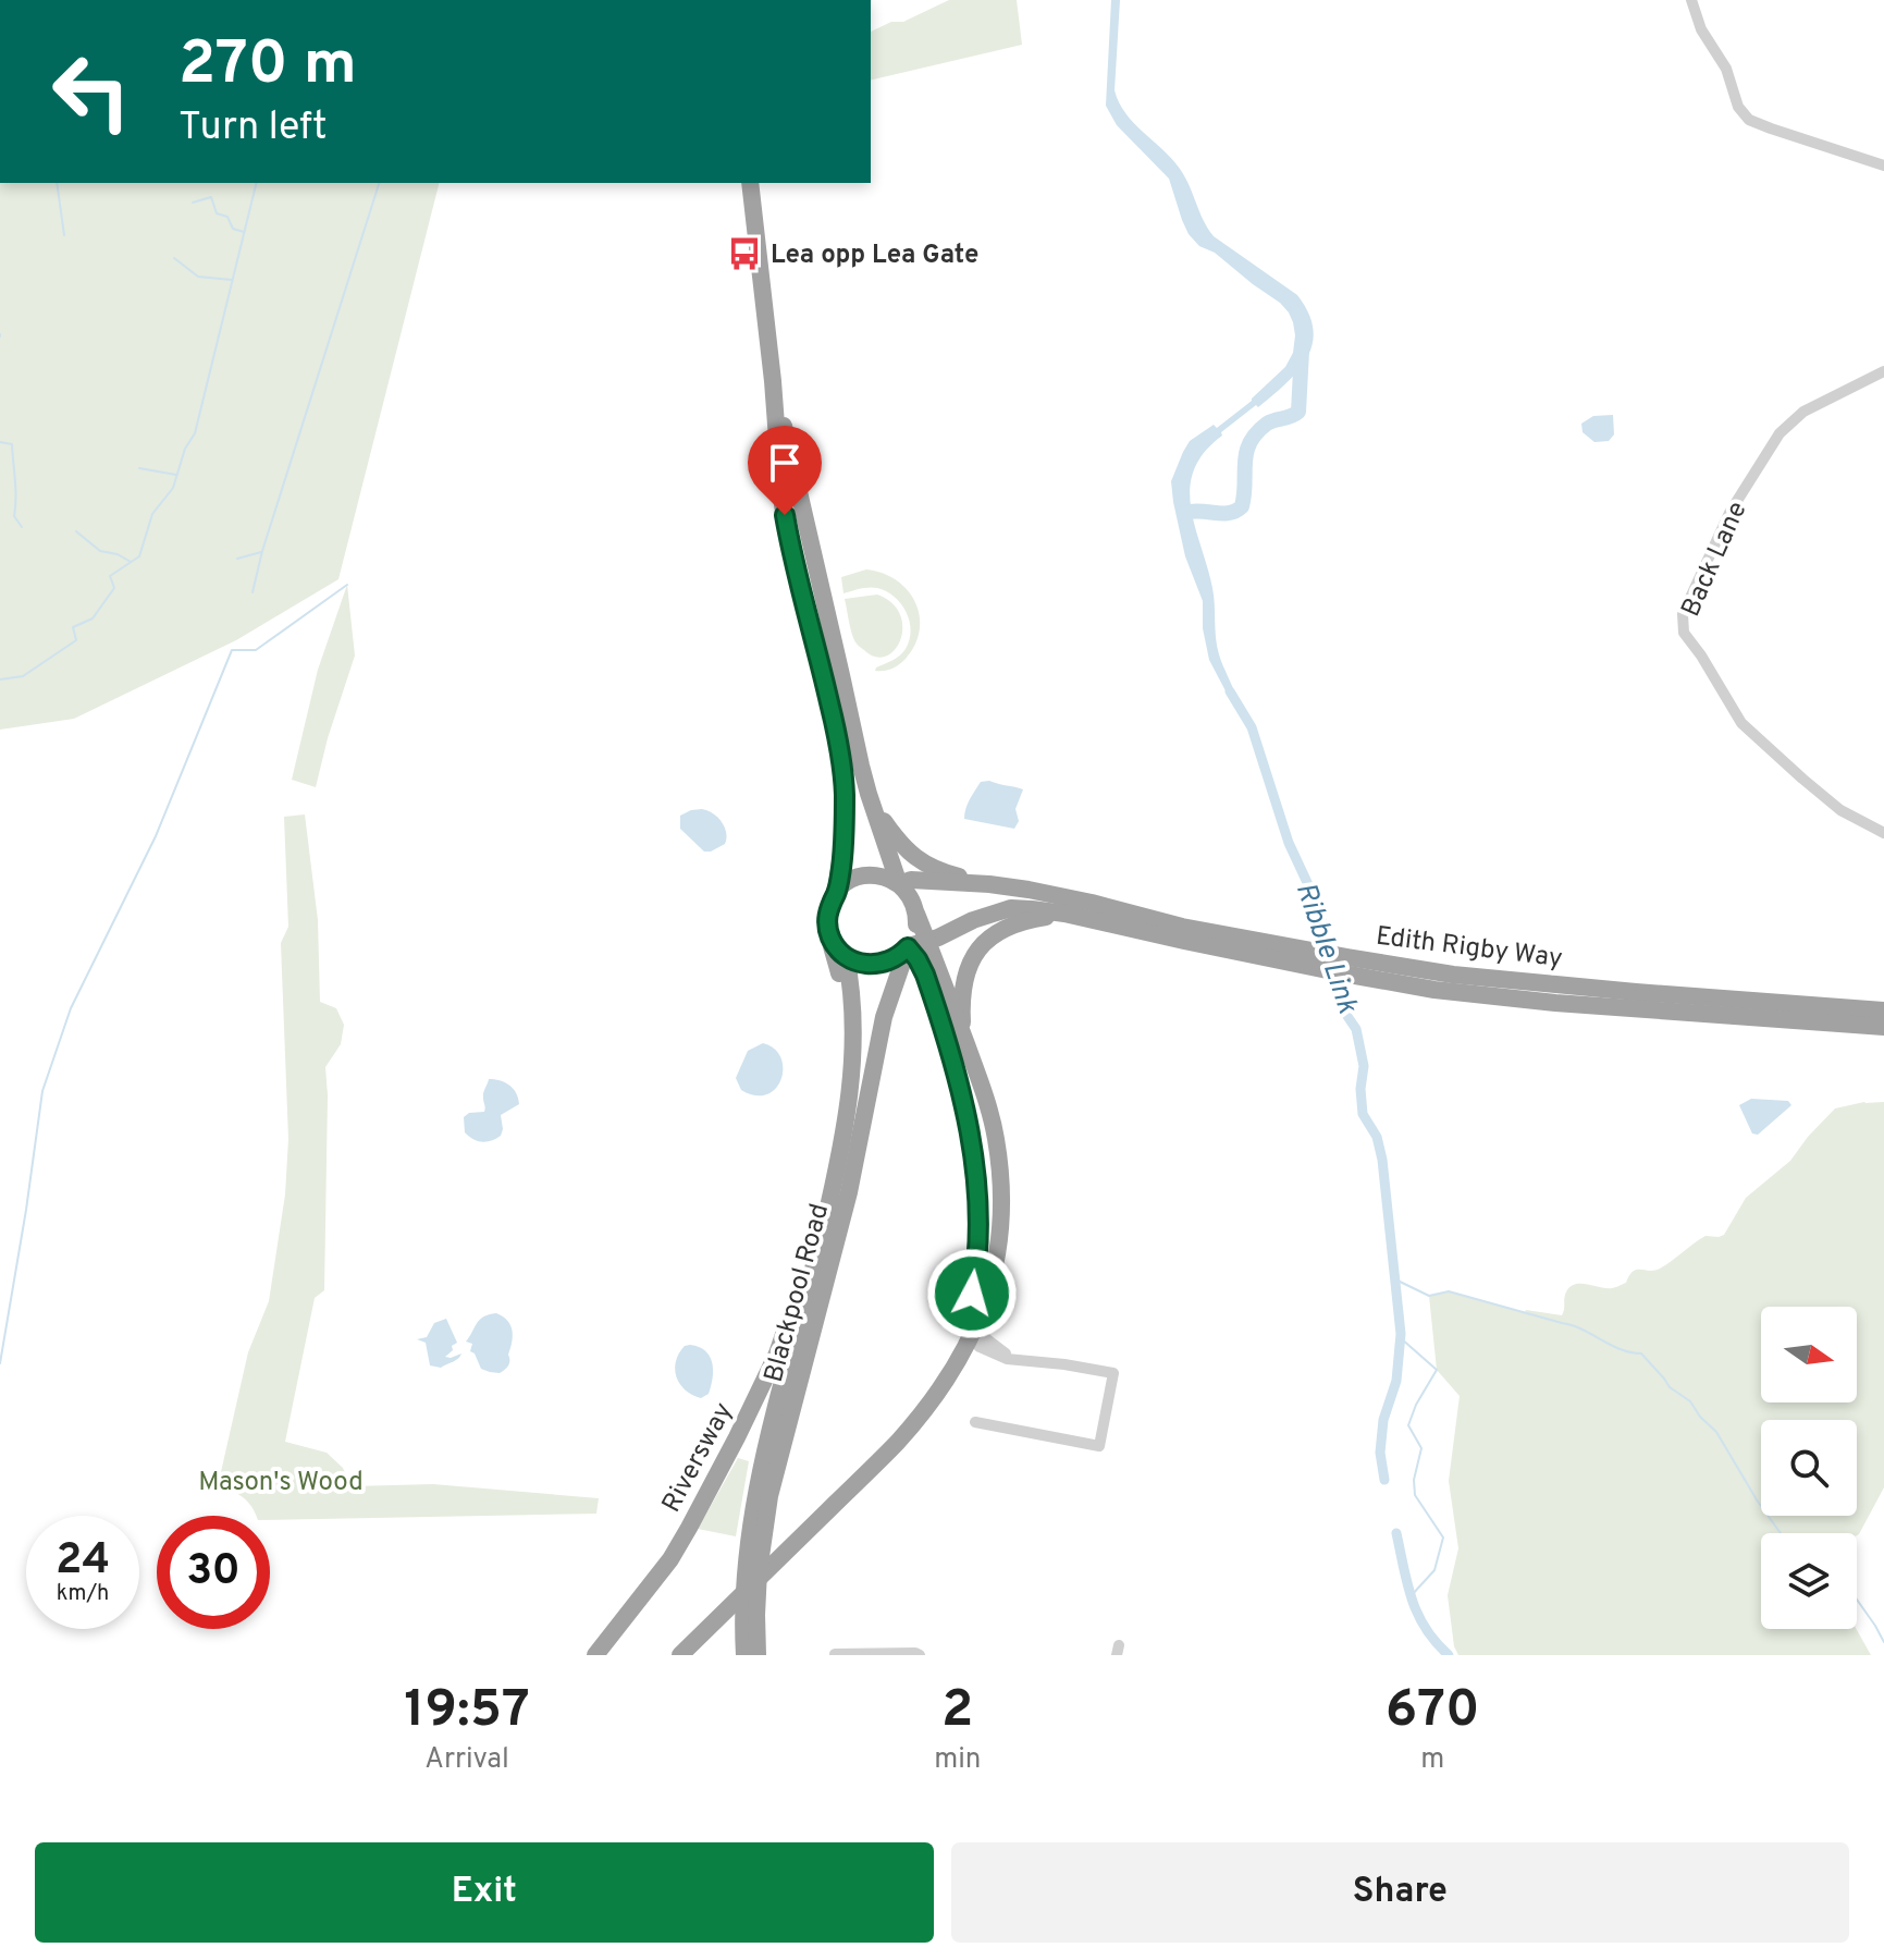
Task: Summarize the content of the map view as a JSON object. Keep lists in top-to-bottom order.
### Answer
{
  "streets": {
    "highway": ["Edith Rigby Way", "Blackpool Road", "Riversway"],
    "street": ["Back Lane"]
  },
  "crossings": [
    ["Edith Rigby Way", "Blackpool Road"],
    ["Blackpool Road", "Riversway"]
  ],
  "water": ["Ribble Link"],
  "parks": ["Mason's Wood"],
  "places": {
    "bus stop": ["Lea opp Lea Gate"]
  },
  "north": "right",
  "page": {
    "turn": ["270 m", "Turn left"],
    "speed": "24 km/h",
    "limit": "30",
    "eta": [
      "19:57",
      "Arrival",
      "2",
      "min",
      "670",
      "m"
    ],
    "buttons": ["Exit", "Share"]
  }
}
